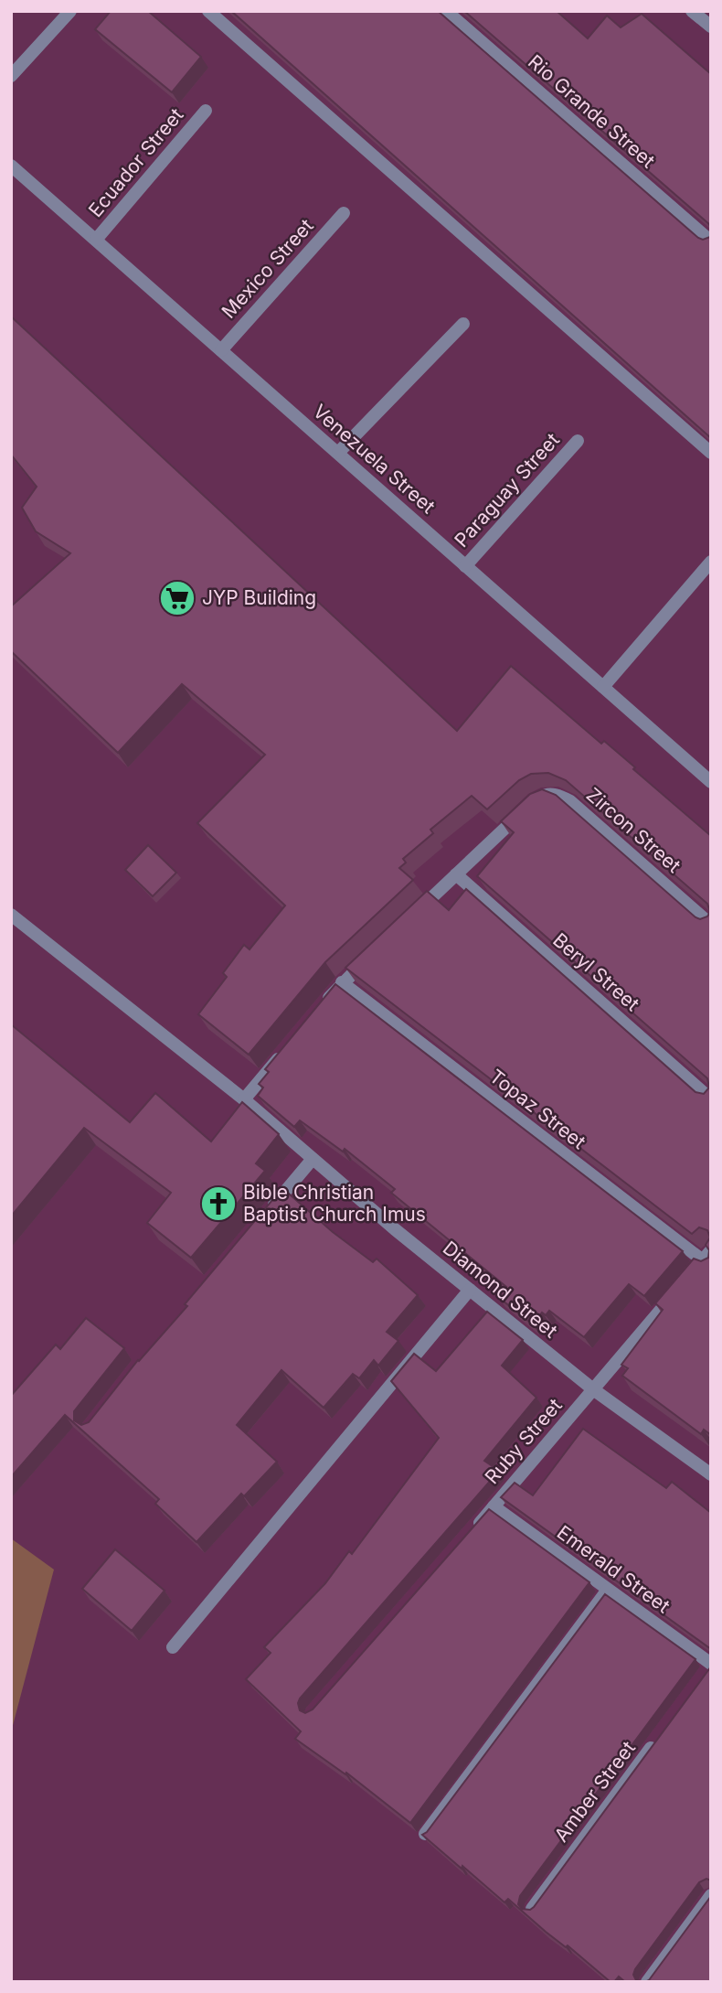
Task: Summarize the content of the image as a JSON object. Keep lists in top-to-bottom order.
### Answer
{
  "streets": {
    "street": [
      "Rio Grande Street",
      "Ecuador Street",
      "Mexico Street",
      "Venezuela Street",
      "Paraguay Street",
      "Zircon Street",
      "Beryl Street",
      "Topaz Street",
      "Diamond Street",
      "Ruby Street",
      "Emerald Street",
      "Amber Street"
    ]
  },
  "crossings": [
    ["Ecuador Street", "Venezuela Street"],
    ["Mexico Street", "Venezuela Street"],
    ["Venezuela Street", "Paraguay Street"],
    ["Zircon Street", "Beryl Street"],
    ["Topaz Street", "Ruby Street"],
    ["Diamond Street", "Ruby Street"],
    ["Ruby Street", "Emerald Street"]
  ],
  "places": {
    "supermarket": ["JYP Building"],
    "church": ["Bible Christian Baptist Church Imus"]
  }
}
